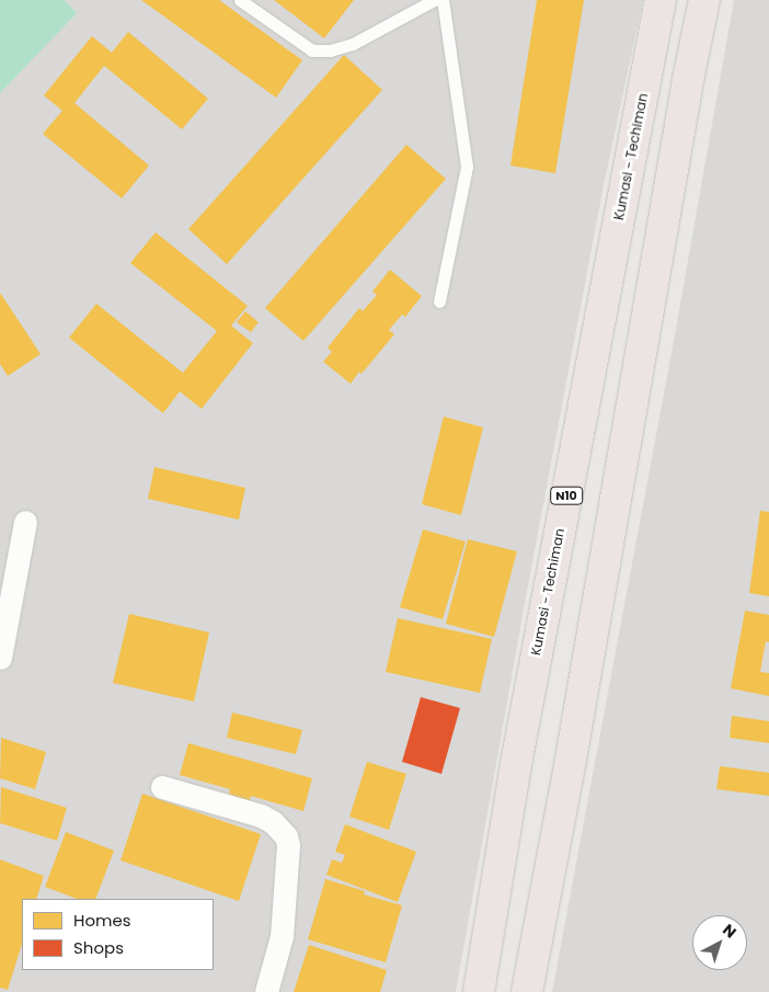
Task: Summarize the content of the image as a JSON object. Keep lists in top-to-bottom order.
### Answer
{
  "streets": {
    "highway": ["Kumasi - Techiman", "N10"]
  },
  "legend": ["Homes", "Shops"],
  "north": "top right"
}
